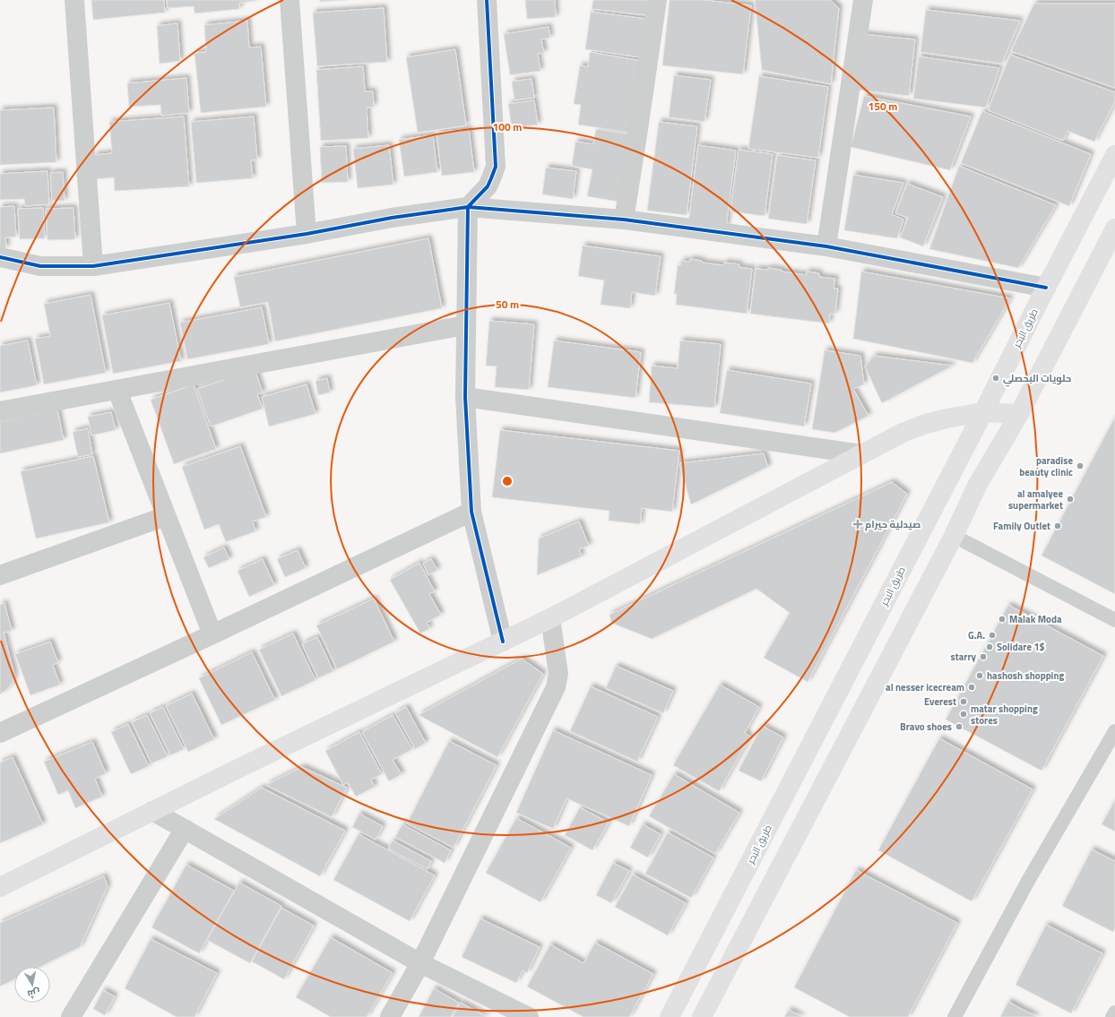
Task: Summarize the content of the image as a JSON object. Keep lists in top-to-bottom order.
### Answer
{
  "streets": {
    "main road": ["طريق البحر"]
  },
  "places": {
    "other": [
      "حلويات البحصلي",
      "paradise beauty clinic",
      "al amalyee supermarket",
      "Family Outlet",
      "Malak Moda",
      "G.A.",
      "Solidare 1$",
      "starry",
      "hashosh shopping",
      "al nesser icecream",
      "Everest",
      "matar shopping stores",
      "Bravo shoes"
    ],
    "health": ["صيدلية حيرام"]
  },
  "north": "bottom",
  "rings": ["150 m", "100 m", "50 m"]
}
